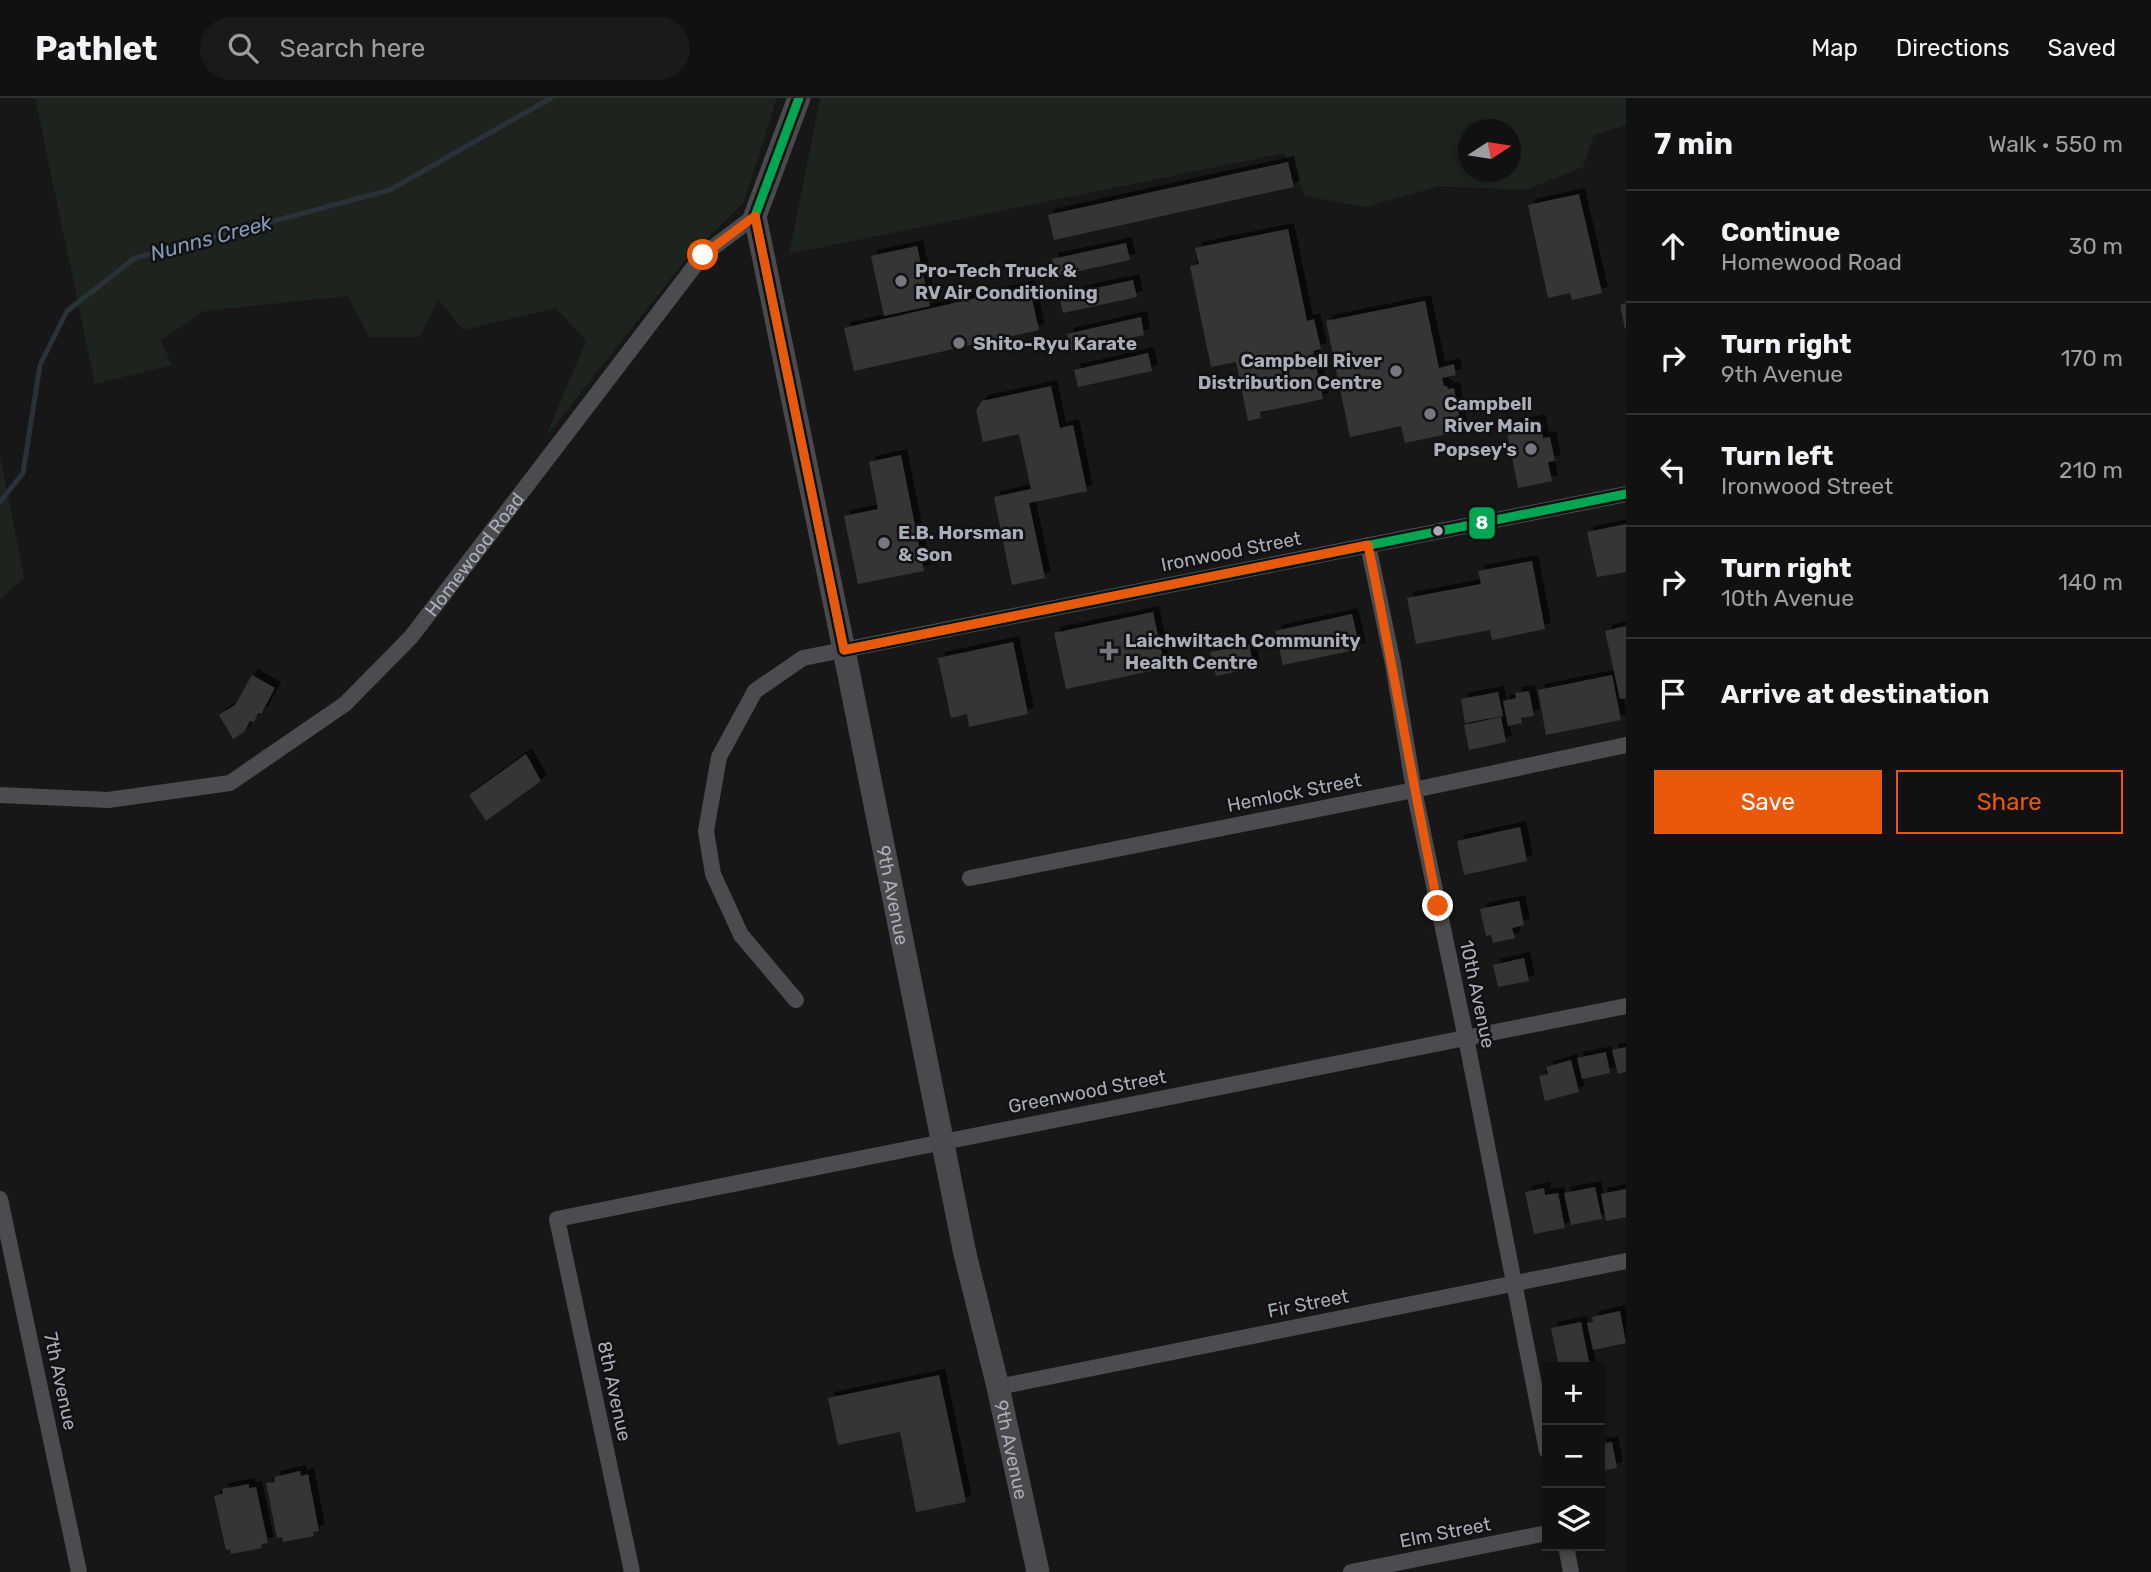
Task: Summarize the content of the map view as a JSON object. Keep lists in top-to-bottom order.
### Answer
{
  "streets": {
    "main road": ["9th Avenue"],
    "street": [
      "Ironwood Street",
      "Homewood Road",
      "Hemlock Street",
      "10th Avenue",
      "Greenwood Street",
      "Fir Street",
      "7th Avenue",
      "8th Avenue",
      "Elm Street"
    ]
  },
  "crossings": [
    ["Ironwood Street", "9th Avenue"],
    ["Ironwood Street", "10th Avenue"],
    ["Homewood Road", "9th Avenue"],
    ["Hemlock Street", "10th Avenue"],
    ["9th Avenue", "Greenwood Street"],
    ["9th Avenue", "Fir Street"],
    ["10th Avenue", "Greenwood Street"],
    ["10th Avenue", "Fir Street"],
    ["Greenwood Street", "8th Avenue"]
  ],
  "water": ["Nunns Creek"],
  "places": {
    "other": [
      "Pro-Tech Truck & RV Air Conditioning",
      "Shito-Ryu Karate",
      "Campbell River Distribution Centre",
      "Campbell River Main",
      "Popsey's",
      "E.B. Horsman & Son"
    ],
    "health": ["Laichwiltach Community Health Centre"]
  },
  "lines": ["transit line 8"],
  "north": "right",
  "page": {
    "header": "Pathlet",
    "search": "Search here",
    "nav": ["Map", "Directions", "Saved"],
    "heading": ["7 min", "Walk · 550 m"],
    "list": [
      ["Continue", "Homewood Road", "30 m"],
      ["Turn right", "9th Avenue", "170 m"],
      ["Turn left", "Ironwood Street", "210 m"],
      ["Turn right", "10th Avenue", "140 m"],
      "Arrive at destination"
    ],
    "buttons": ["Save", "Share"],
    "map_buttons": ["+", "−"]
  }
}
